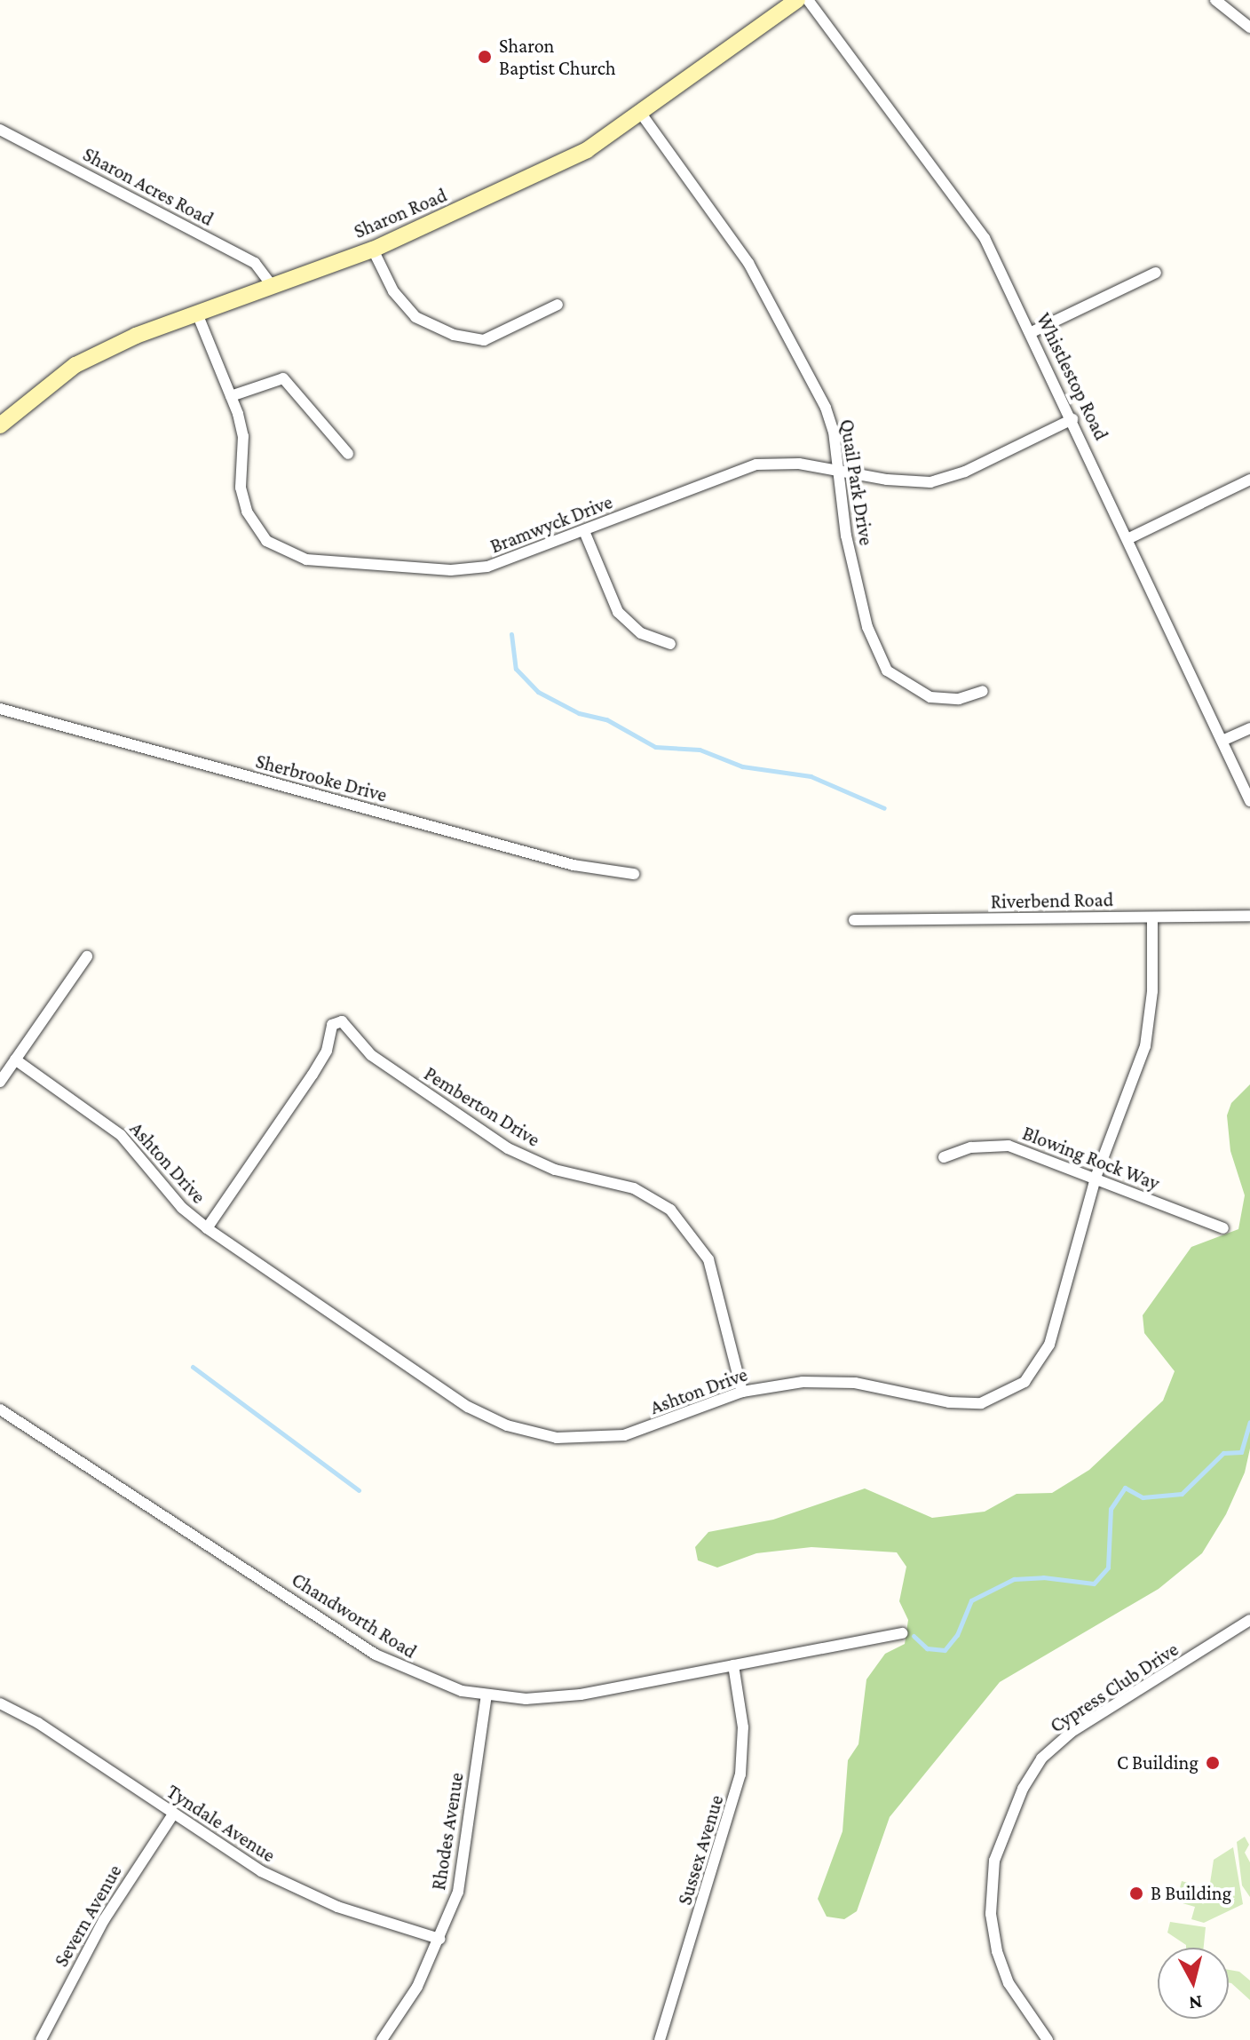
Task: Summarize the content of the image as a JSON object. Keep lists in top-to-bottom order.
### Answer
{
  "streets": {
    "main road": ["Sharon Road"],
    "street": [
      "Sharon Acres Road",
      "Whistlestop Road",
      "Quail Park Drive",
      "Bramwyck Drive",
      "Sherbrooke Drive",
      "Riverbend Road",
      "Pemberton Drive",
      "Blowing Rock Way",
      "Ashton Drive",
      "Chandworth Road",
      "Cypress Club Drive",
      "Tyndale Avenue",
      "Rhodes Avenue",
      "Sussex Avenue",
      "Severn Avenue"
    ]
  },
  "crossings": [
    ["Sharon Acres Road", "Sharon Road"],
    ["Sharon Road", "Quail Park Drive"],
    ["Sharon Road", "Bramwyck Drive"],
    ["Whistlestop Road", "Bramwyck Drive"],
    ["Quail Park Drive", "Bramwyck Drive"],
    ["Riverbend Road", "Ashton Drive"],
    ["Pemberton Drive", "Ashton Drive"],
    ["Blowing Rock Way", "Ashton Drive"],
    ["Chandworth Road", "Rhodes Avenue"],
    ["Chandworth Road", "Sussex Avenue"],
    ["Tyndale Avenue", "Rhodes Avenue"],
    ["Tyndale Avenue", "Severn Avenue"]
  ],
  "places": ["Sharon Baptist Church", "C Building", "B Building"],
  "north": "bottom"
}
